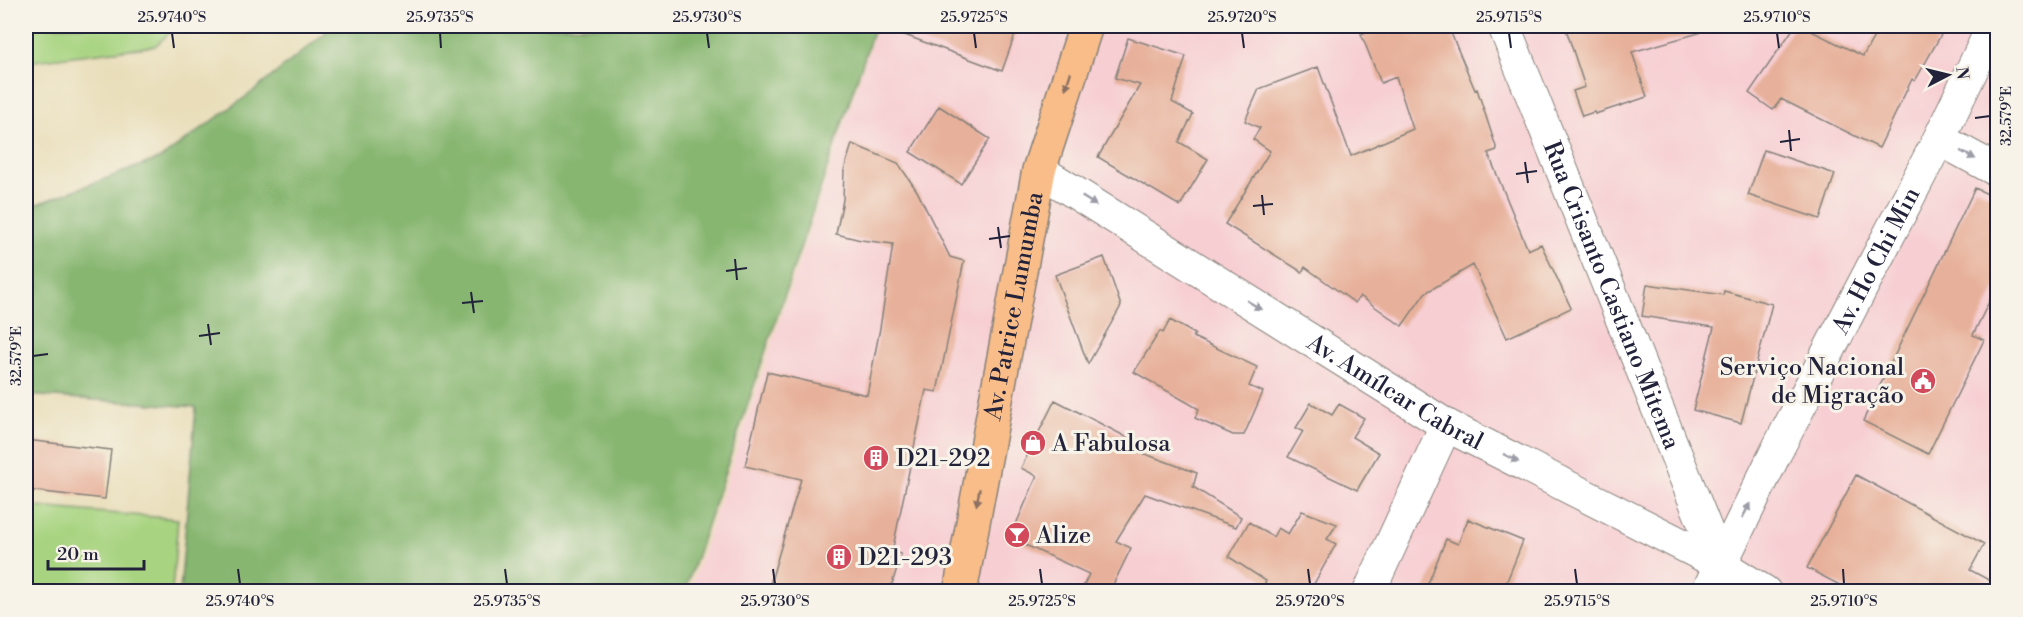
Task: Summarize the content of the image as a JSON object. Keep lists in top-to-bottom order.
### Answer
{
  "streets": {
    "main road": ["Av. Patrice Lumumba"],
    "street": ["Av. Ho Chi Min", "Rua Crisanto Castiano Mitema", "Av. Amílcar Cabral"]
  },
  "crossings": [
    ["Av. Ho Chi Min", "Rua Crisanto Castiano Mitema"],
    ["Av. Ho Chi Min", "Av. Amílcar Cabral"],
    ["Rua Crisanto Castiano Mitema", "Av. Amílcar Cabral"],
    ["Av. Patrice Lumumba", "Av. Amílcar Cabral"]
  ],
  "one_way": ["Av. Ho Chi Min", "Av. Patrice Lumumba", "Av. Amílcar Cabral"],
  "places": {
    "public building": ["Serviço Nacional de Migração"],
    "shop": ["A Fabulosa"],
    "building": ["D21-292", "D21-293"],
    "bar": ["Alize"]
  },
  "scale_bar": "20 m",
  "north": "right",
  "coordinates": [
    "25.9740°S",
    "25.9735°S",
    "25.9730°S",
    "25.9725°S",
    "25.9720°S",
    "25.9715°S",
    "25.9710°S",
    "32.579°E"
  ]
}
